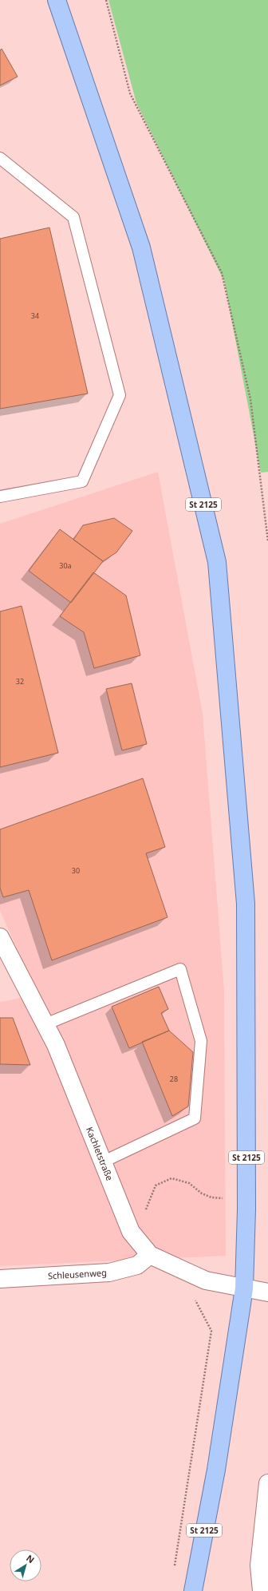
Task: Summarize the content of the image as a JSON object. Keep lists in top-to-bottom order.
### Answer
{
  "streets": {
    "main road": ["St 2125"],
    "street": ["Kachletstraße", "Schleusenweg"]
  },
  "crossings": [
    ["St 2125", "Kachletstraße"],
    ["Kachletstraße", "Schleusenweg"]
  ],
  "house_numbers": [
    "34",
    "30a",
    "32",
    "30",
    "28"
  ],
  "north": "top right"
}
